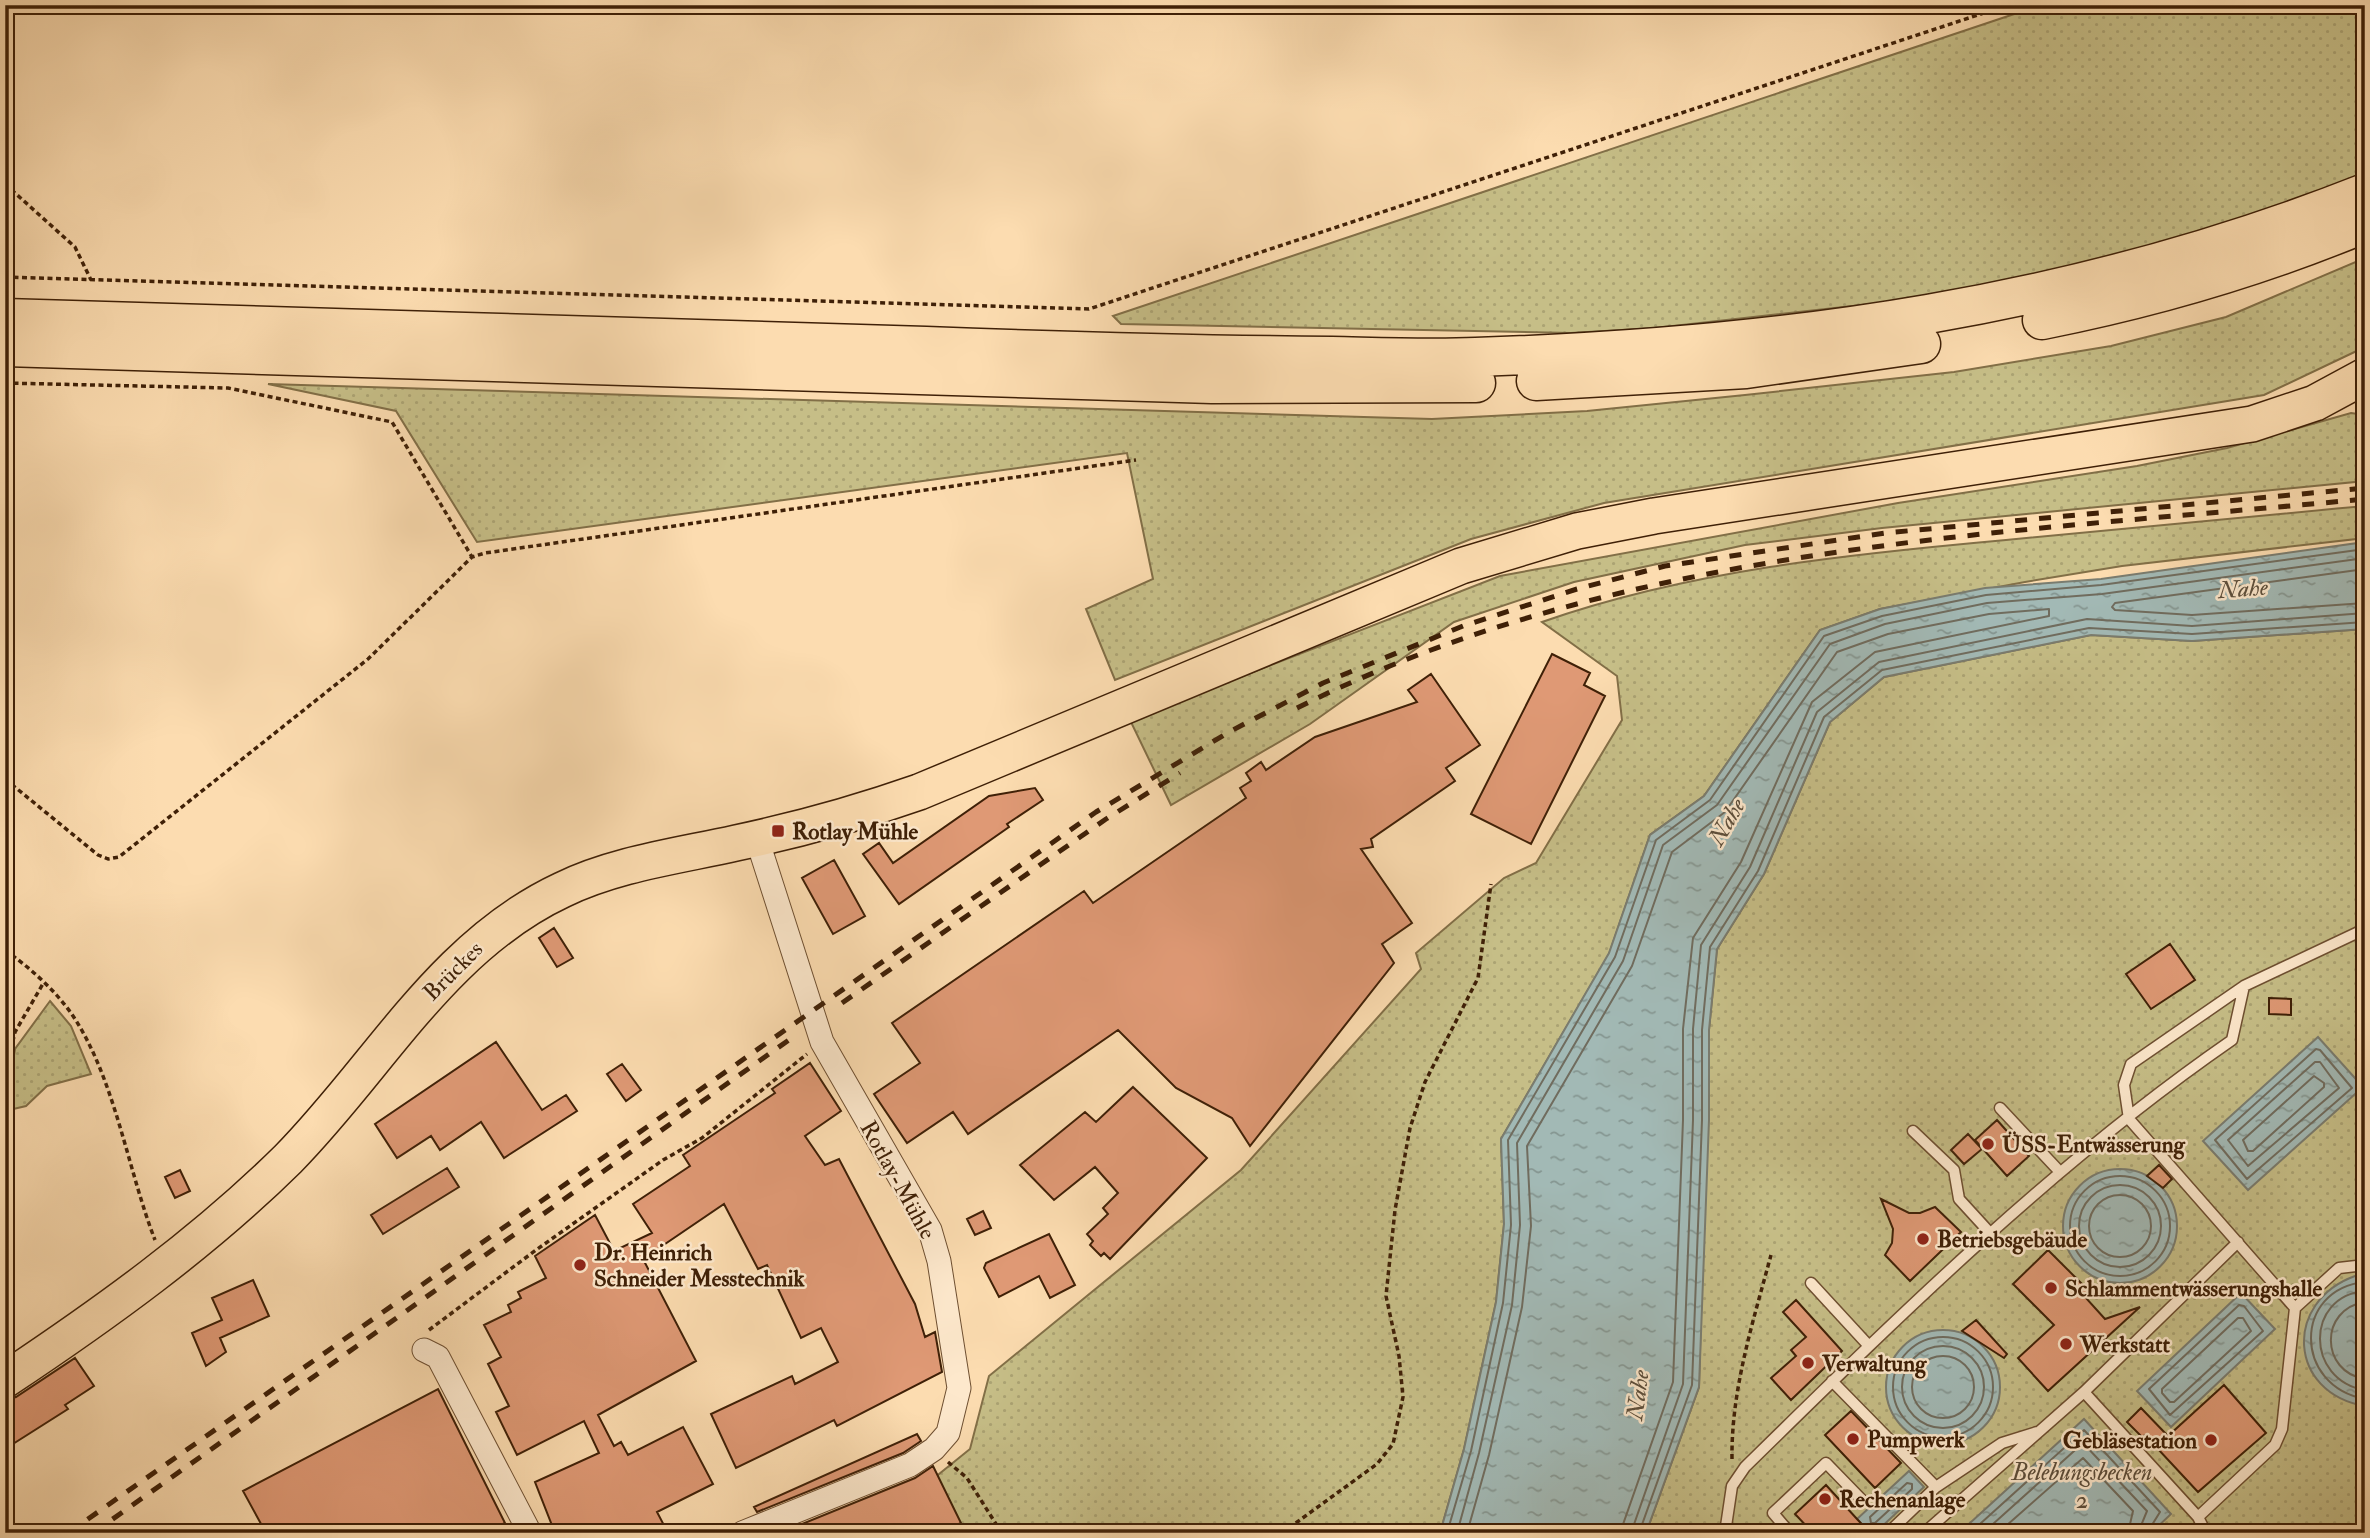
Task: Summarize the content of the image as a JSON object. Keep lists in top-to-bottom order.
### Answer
{
  "streets": {
    "main road": ["Brückes"],
    "street": ["Rotlay-Mühle"]
  },
  "crossings": [
    ["Brückes", "Rotlay-Mühle"]
  ],
  "water": ["Nahe", "Belebungsbecken 2"],
  "places": {
    "transit": ["Rotlay Mühle"],
    "other": [
      "ÜSS-Entwässerung",
      "Betriebsgebäude",
      "Dr. Heinrich Schneider Messtechnik",
      "Schlammentwässerungshalle",
      "Werkstatt",
      "Verwaltung",
      "Pumpwerk",
      "Gebläsestation",
      "Rechenanlage"
    ]
  }
}
